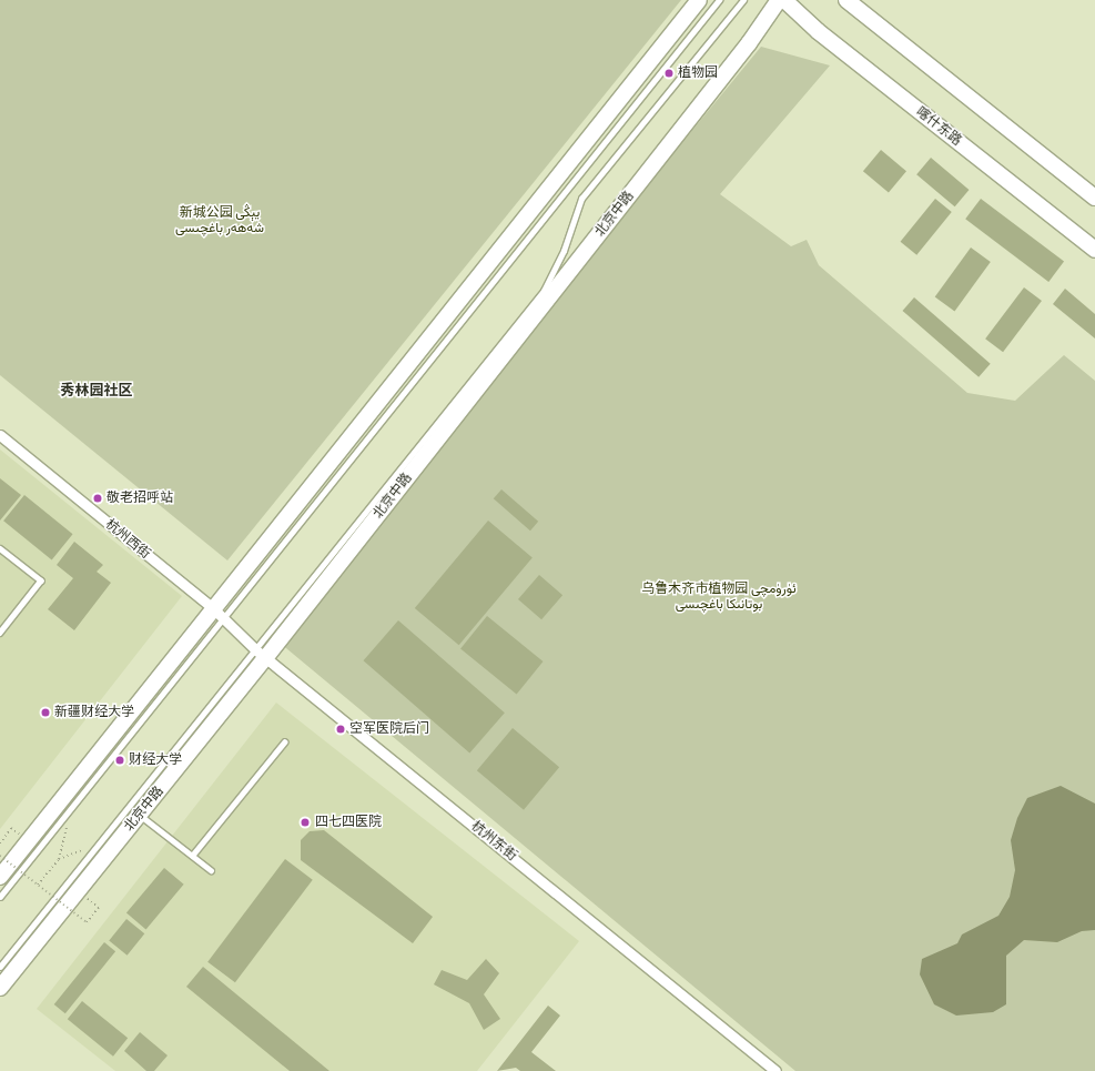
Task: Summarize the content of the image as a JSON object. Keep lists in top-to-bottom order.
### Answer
{
  "streets": {
    "main road": ["喀什东路", "北京中路"],
    "street": ["杭州西街", "杭州东街"]
  },
  "crossings": [
    ["北京中路", "杭州东街"],
    ["杭州西街", "杭州东街"]
  ],
  "districts": ["秀林园社区"],
  "parks": ["新城公园 يېڭى شەھەر باغچىسى", "乌鲁木齐市植物园 ئۈرۈمچى بوتانىكا باغچىسى"],
  "places": [
    "植物园",
    "敬老招呼站",
    "新疆财经大学",
    "空军医院后门",
    "财经大学",
    "四七四医院"
  ]
}
